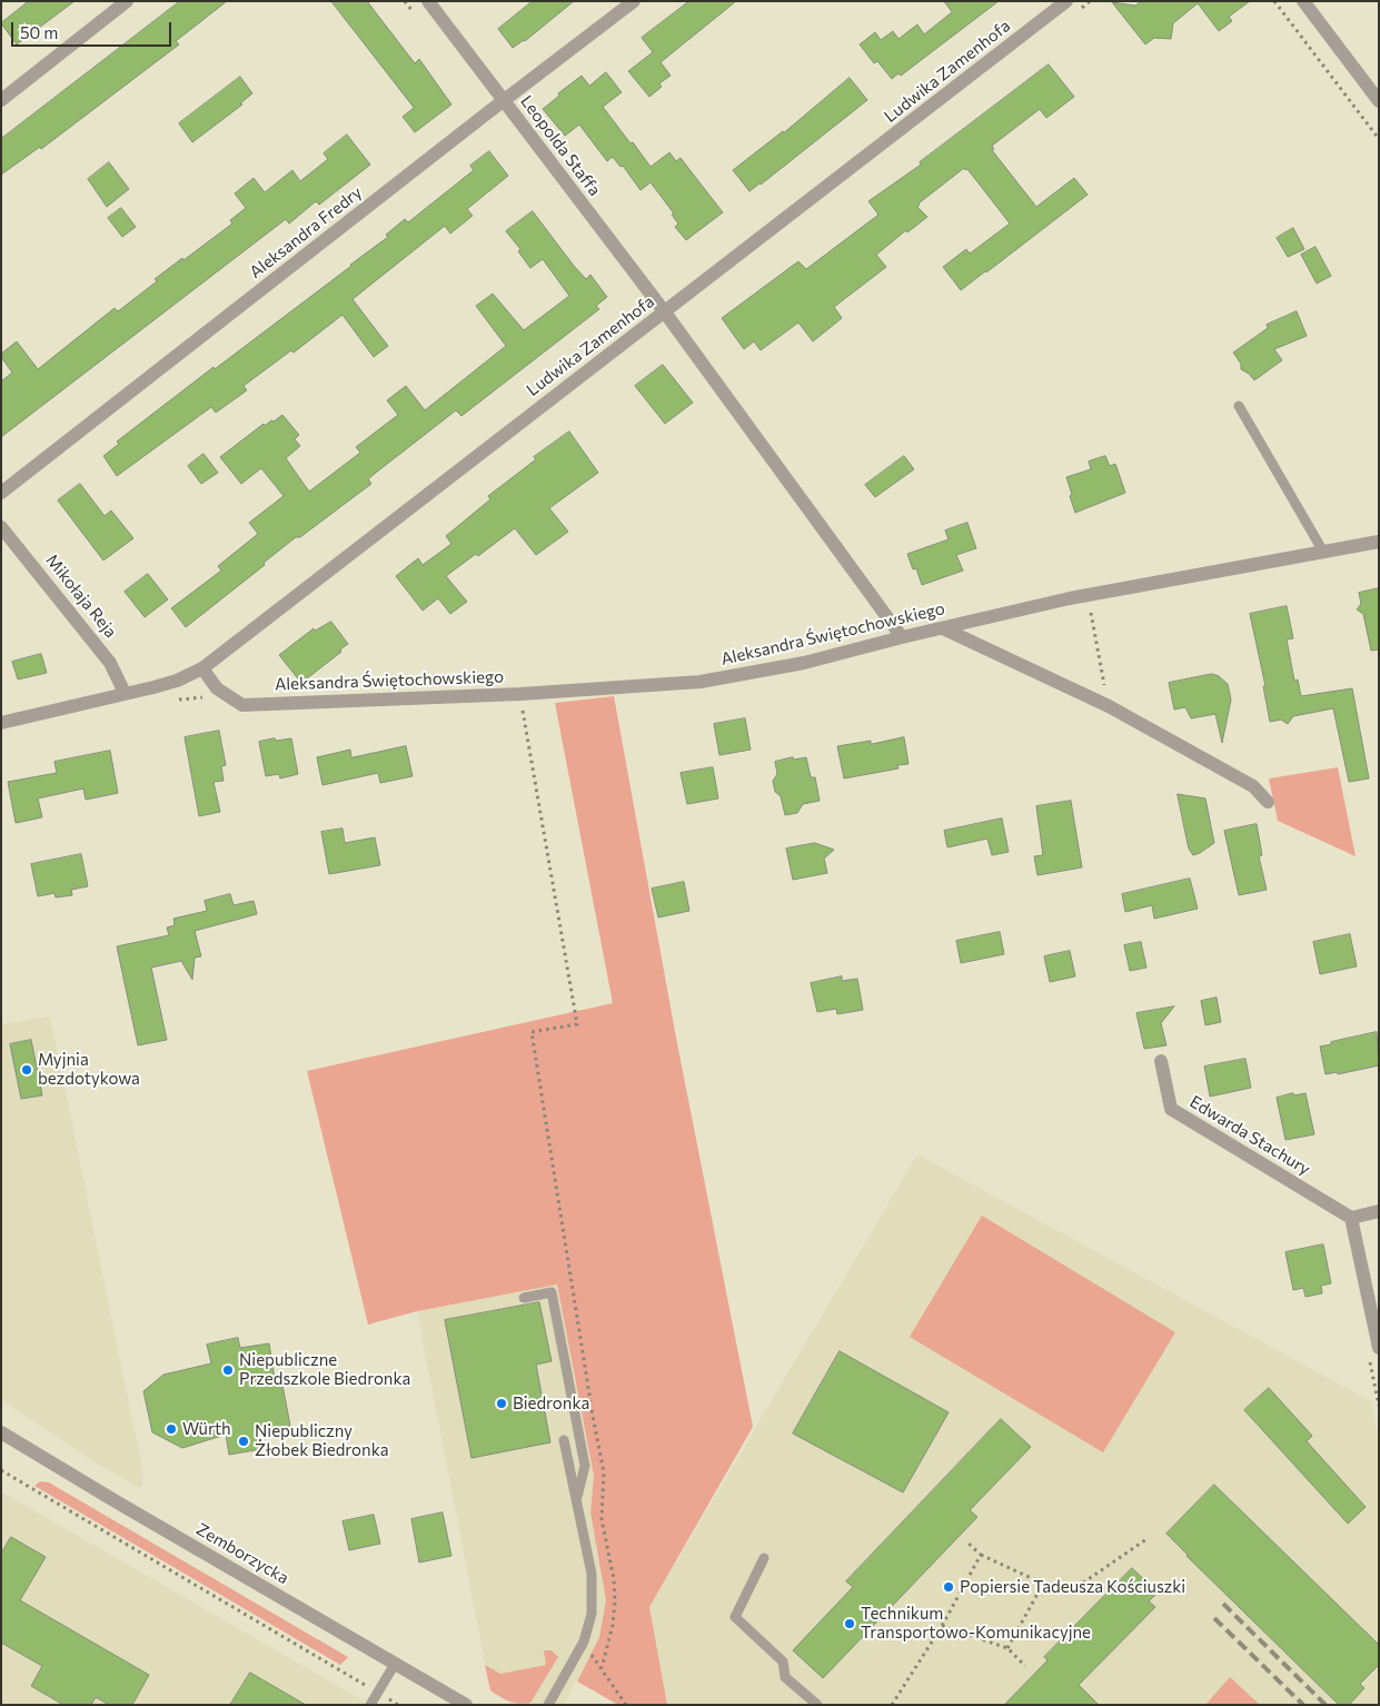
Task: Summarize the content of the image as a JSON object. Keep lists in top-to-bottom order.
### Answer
{
  "streets": {
    "street": [
      "Ludwika Zamenhofa",
      "Leopolda Staffa",
      "Aleksandra Fredry",
      "Mikołaja Reja",
      "Aleksandra Świętochowskiego",
      "Edwarda Stachury",
      "Zemborzycka"
    ]
  },
  "crossings": [
    ["Ludwika Zamenhofa", "Leopolda Staffa"],
    ["Ludwika Zamenhofa", "Mikołaja Reja"],
    ["Ludwika Zamenhofa", "Aleksandra Świętochowskiego"],
    ["Leopolda Staffa", "Aleksandra Fredry"],
    ["Leopolda Staffa", "Aleksandra Świętochowskiego"]
  ],
  "places": [
    "Myjnia bezdotykowa",
    "Niepubliczne Przedszkole Biedronka",
    "Biedronka",
    "Würth",
    "Niepubliczny Żłobek Biedronka",
    "Popiersie Tadeusza Kościuszki",
    "Technikum Transportowo-Komunikacyjne"
  ],
  "scale_bar": "50 m"
}
